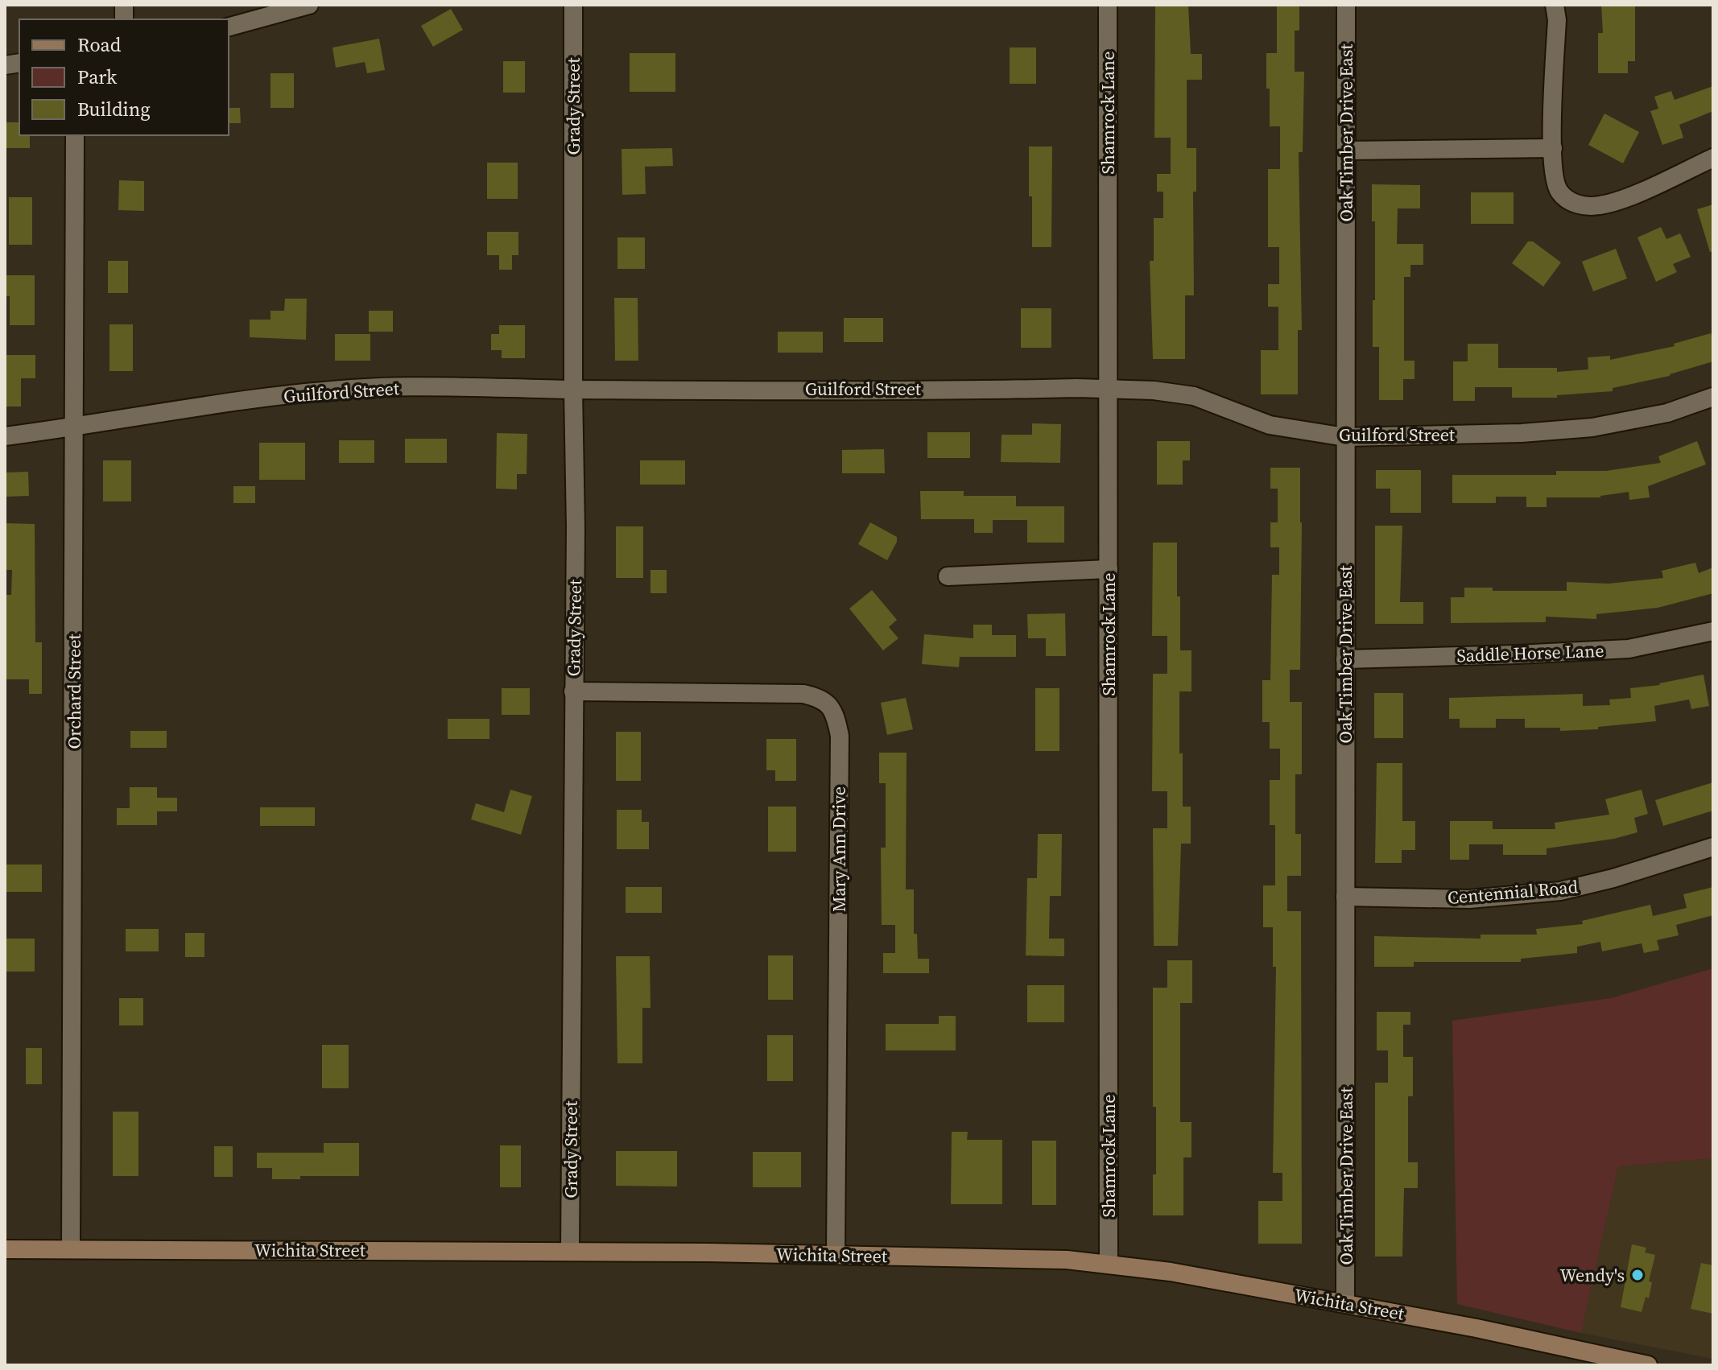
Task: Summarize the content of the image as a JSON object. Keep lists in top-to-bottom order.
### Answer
{
  "streets": {
    "main road": ["Wichita Street"],
    "street": [
      "Grady Street",
      "Shamrock Lane",
      "Oak Timber Drive East",
      "Guilford Street",
      "Saddle Horse Lane",
      "Orchard Street",
      "Mary Ann Drive",
      "Centennial Road"
    ]
  },
  "crossings": [
    ["Grady Street", "Guilford Street"],
    ["Grady Street", "Mary Ann Drive"],
    ["Grady Street", "Wichita Street"],
    ["Shamrock Lane", "Guilford Street"],
    ["Shamrock Lane", "Wichita Street"],
    ["Oak Timber Drive East", "Guilford Street"],
    ["Oak Timber Drive East", "Saddle Horse Lane"],
    ["Oak Timber Drive East", "Centennial Road"],
    ["Oak Timber Drive East", "Wichita Street"],
    ["Guilford Street", "Orchard Street"],
    ["Orchard Street", "Wichita Street"],
    ["Mary Ann Drive", "Wichita Street"]
  ],
  "places": ["Wendy's"],
  "legend": ["Road", "Park", "Building"]
}
